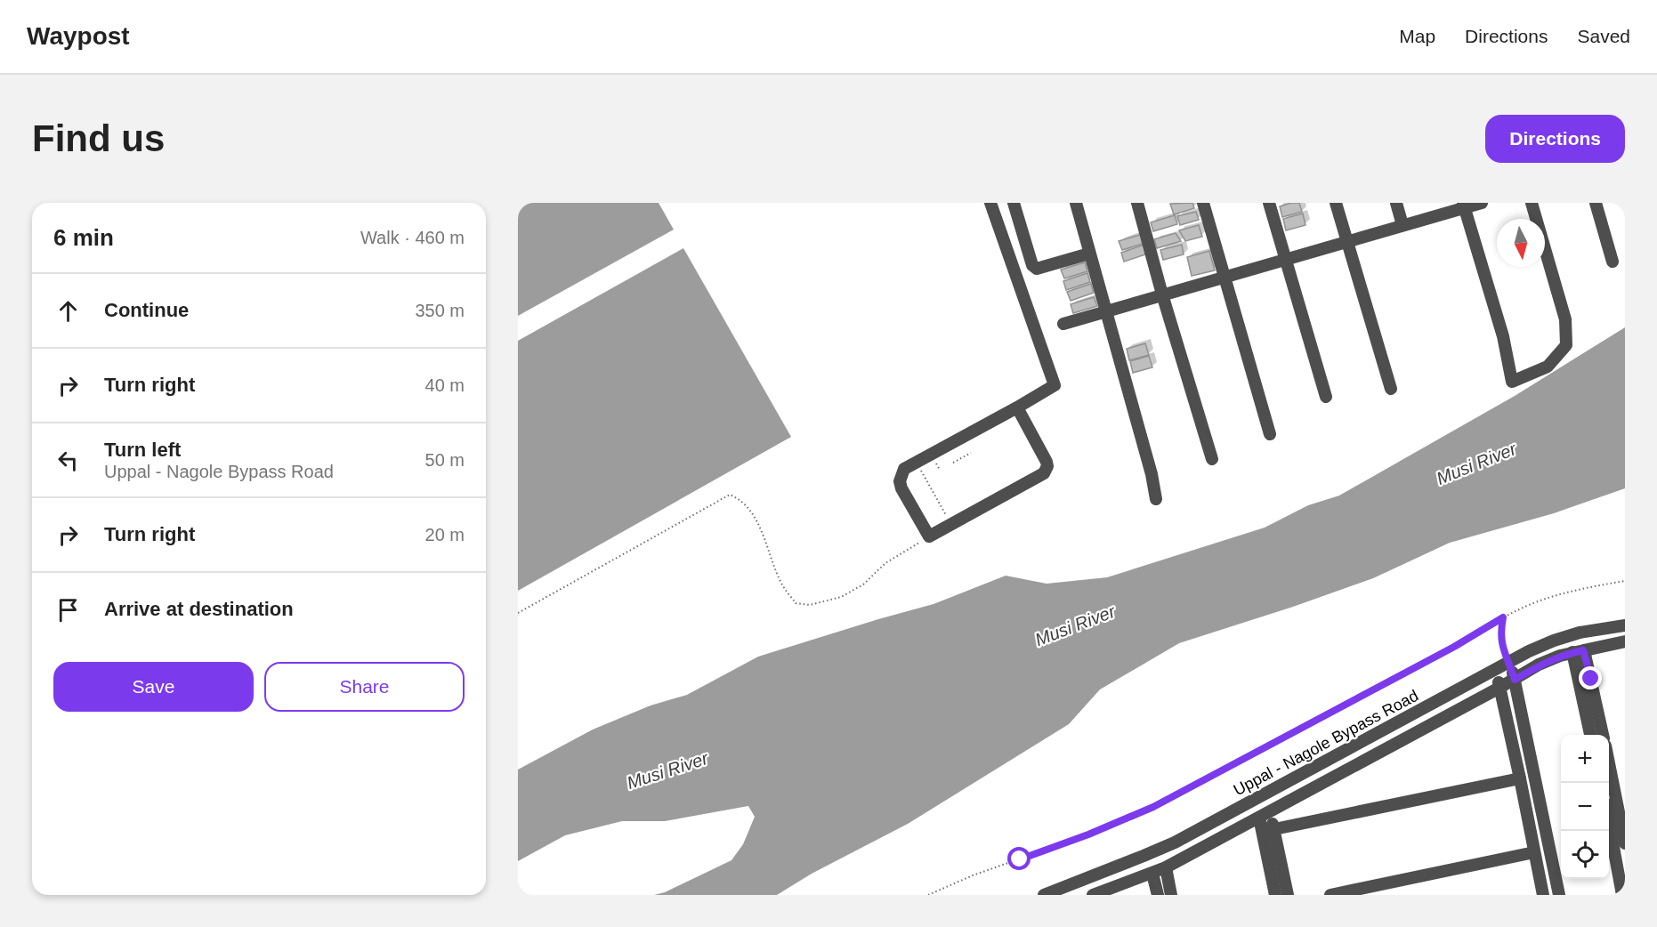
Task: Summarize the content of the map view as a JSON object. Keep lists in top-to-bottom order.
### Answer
{
  "streets": {
    "street": ["Uppal - Nagole Bypass Road"]
  },
  "water": ["Musi River"],
  "north": "bottom",
  "page": {
    "header": "Waypost",
    "nav": ["Map", "Directions", "Saved"],
    "buttons": [
      "Directions",
      ["Save", "Share"]
    ],
    "title": "Find us",
    "heading": ["6 min", "Walk · 460 m"],
    "list": [
      ["Continue", "350 m"],
      ["Turn right", "40 m"],
      ["Turn left", "Uppal - Nagole Bypass Road", "50 m"],
      ["Turn right", "20 m"],
      "Arrive at destination"
    ],
    "map_buttons": ["+", "−"]
  }
}
